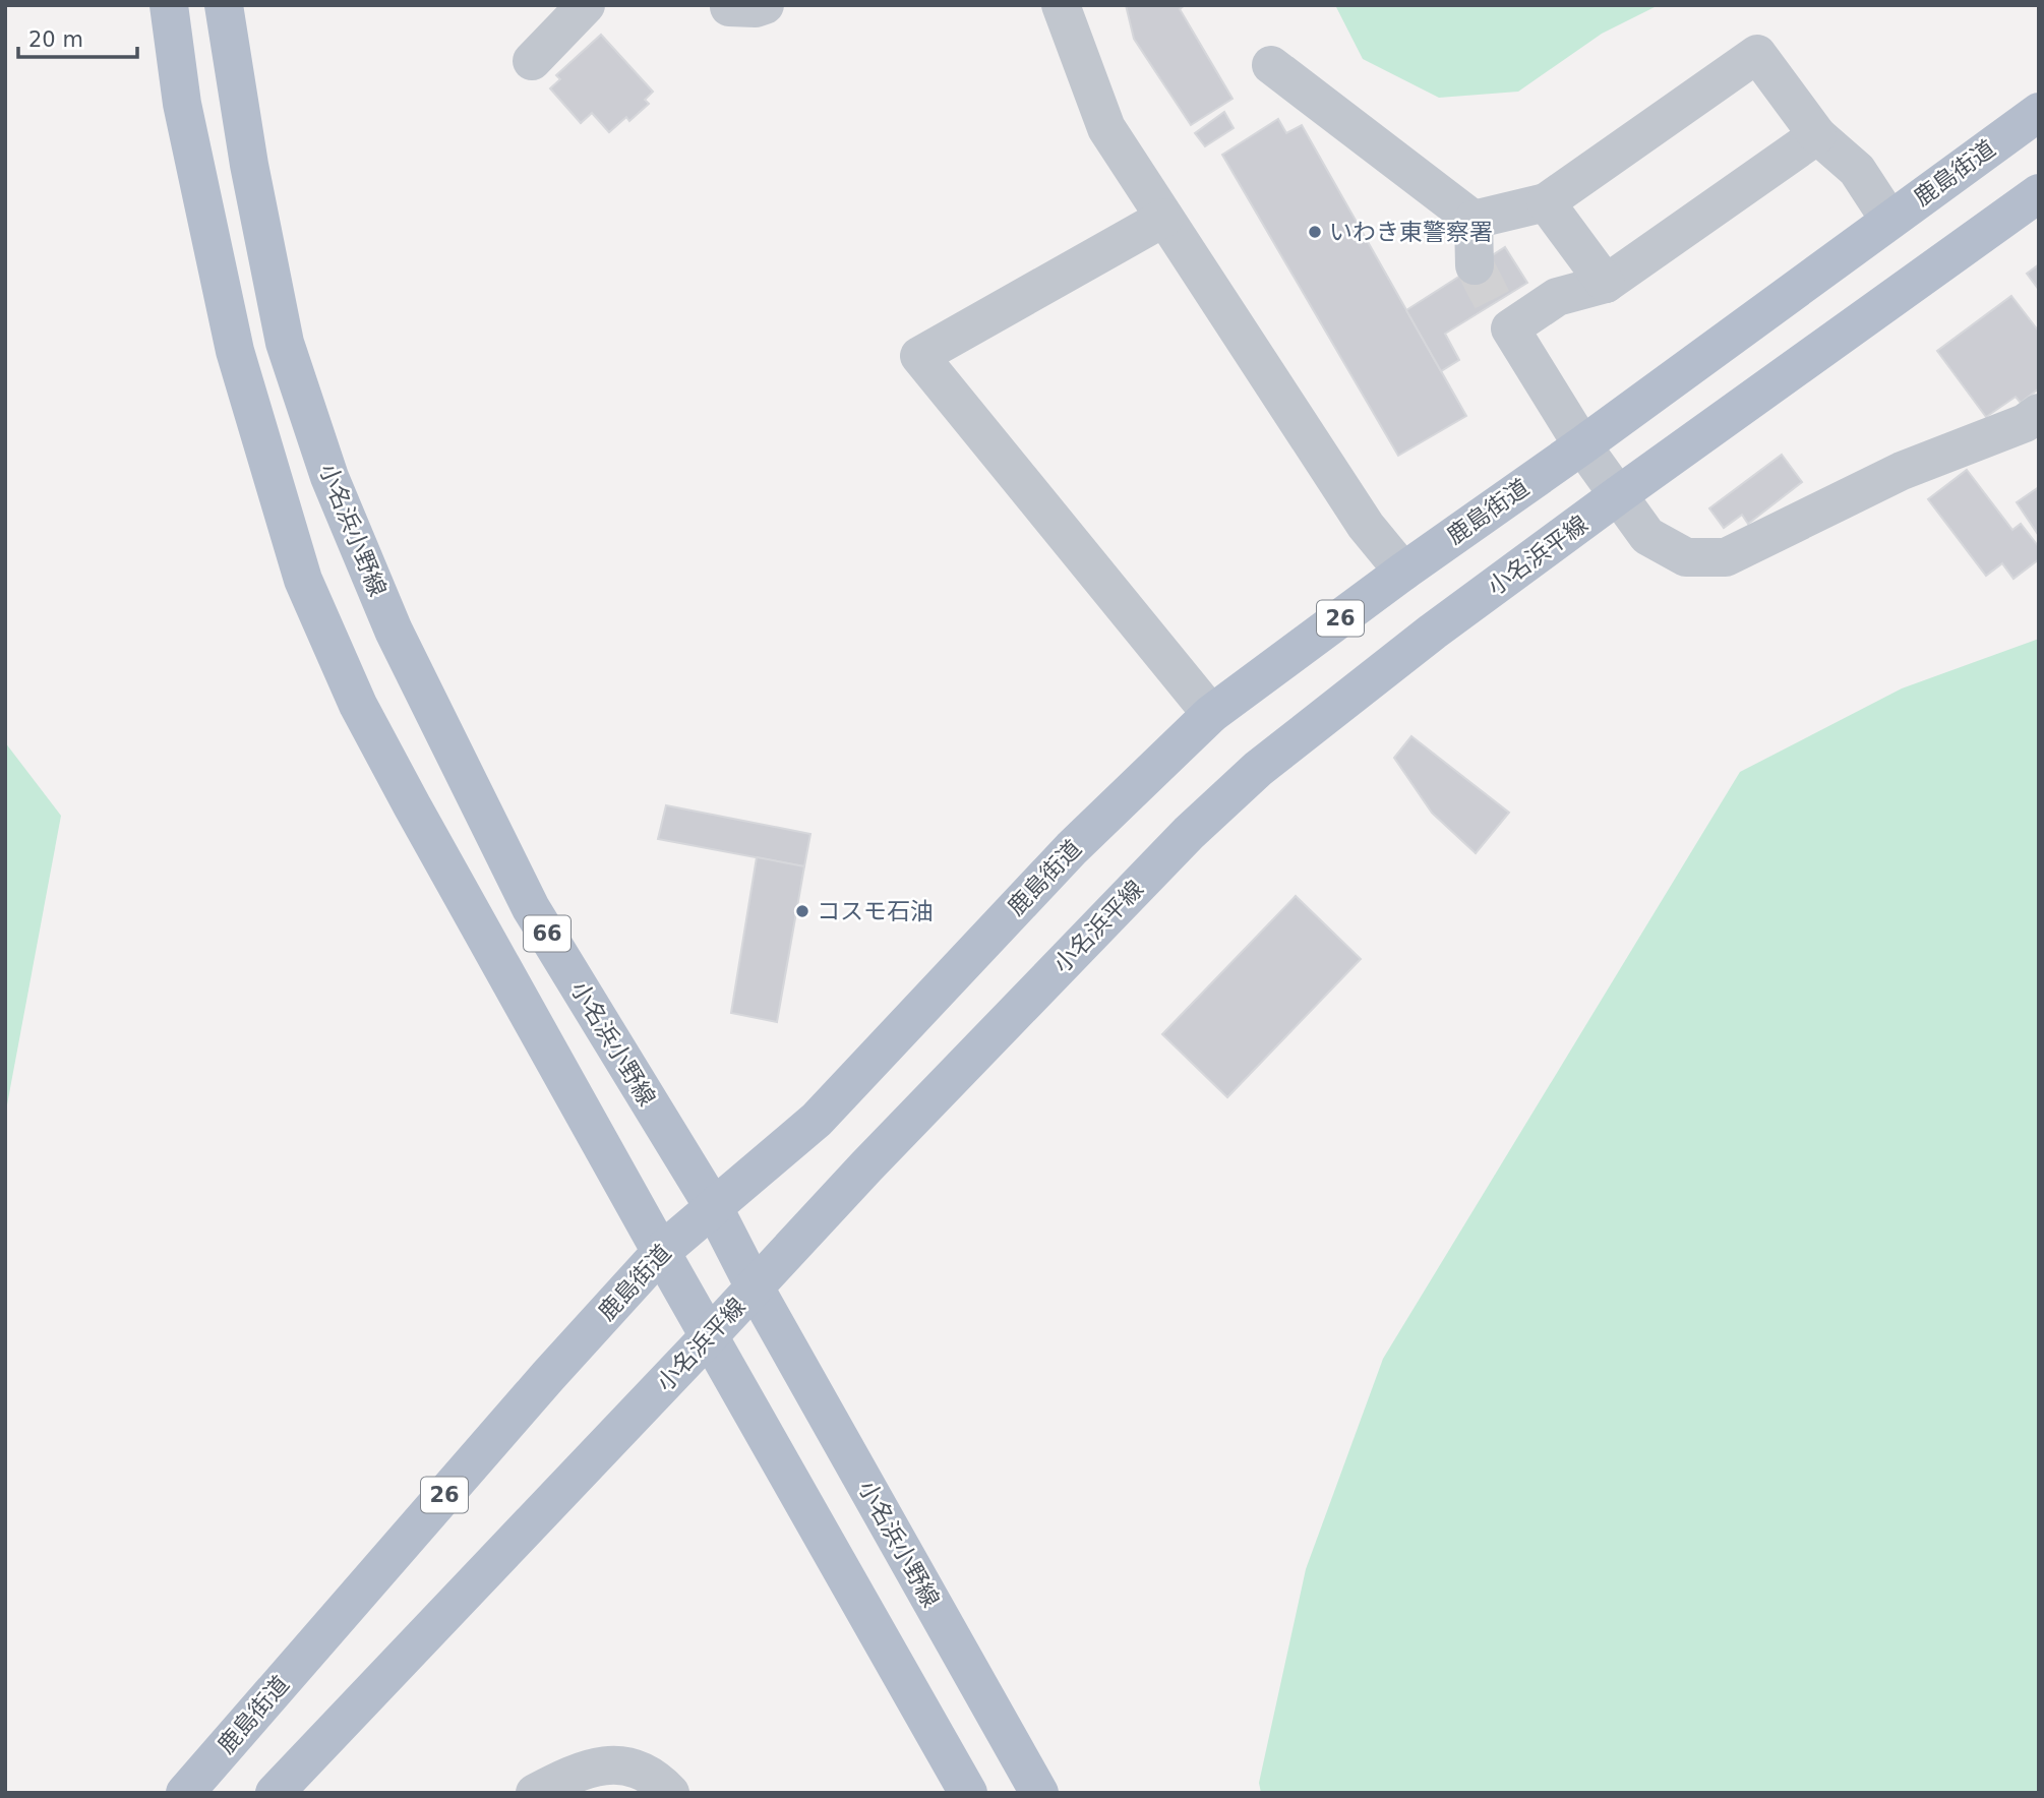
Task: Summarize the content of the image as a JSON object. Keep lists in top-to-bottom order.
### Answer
{
  "streets": {
    "main road": [
      "鹿島街道",
      "小名浜小野線",
      "小名浜平線",
      "26",
      "66"
    ]
  },
  "crossings": [
    ["鹿島街道", "小名浜小野線"],
    ["鹿島街道", "66"],
    ["小名浜小野線", "小名浜平線"],
    ["小名浜平線", "66"]
  ],
  "places": ["いわき東警察署", "コスモ石油"],
  "scale_bar": "20 m"
}
